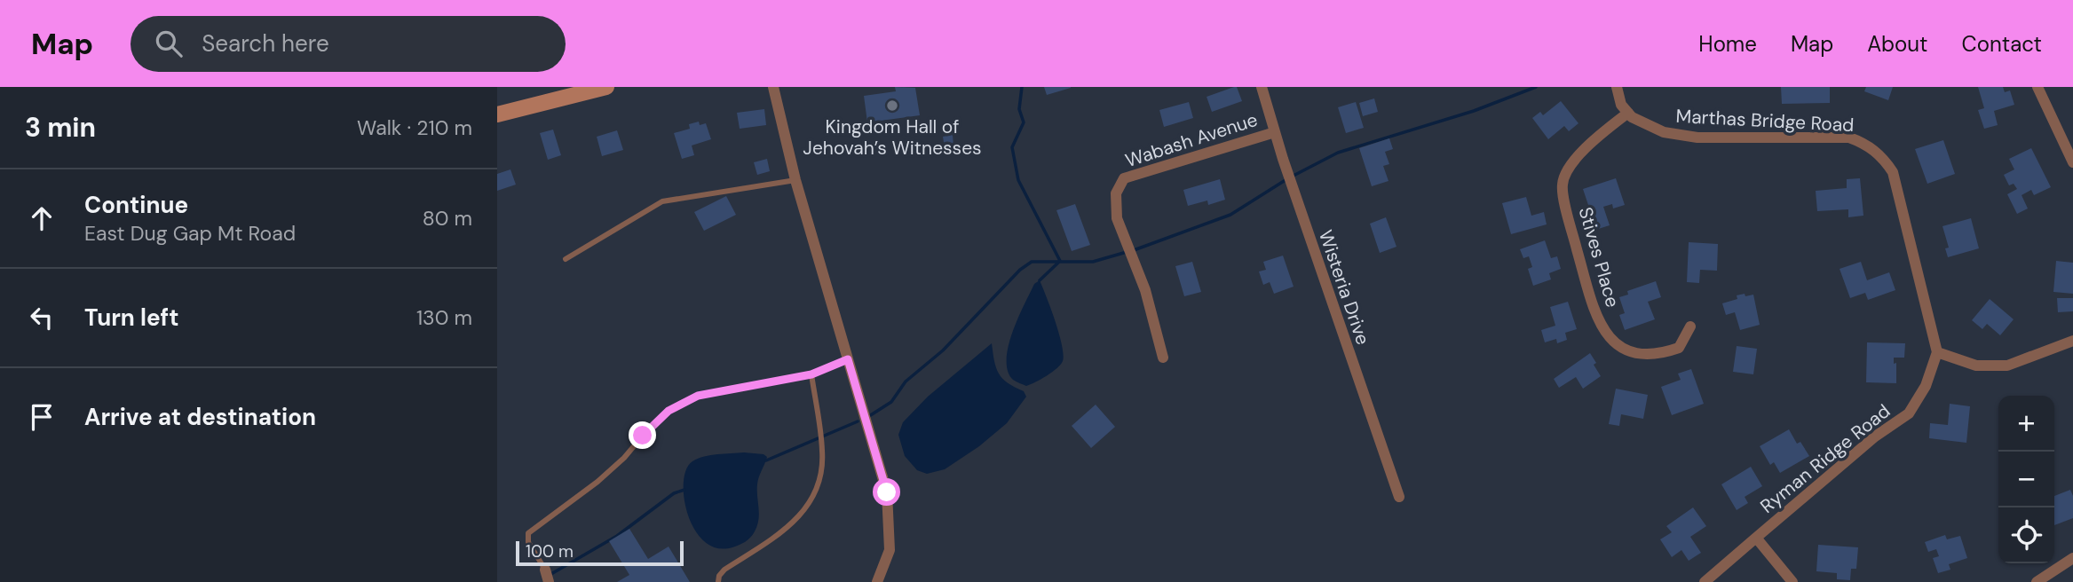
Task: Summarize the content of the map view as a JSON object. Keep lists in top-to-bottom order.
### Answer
{
  "streets": {
    "street": [
      "Marthas Bridge Road",
      "Wabash Avenue",
      "Stives Place",
      "Wisteria Drive",
      "Ryman Ridge Road"
    ]
  },
  "crossings": [
    ["Marthas Bridge Road", "Stives Place"],
    ["Marthas Bridge Road", "Ryman Ridge Road"],
    ["Wabash Avenue", "Wisteria Drive"]
  ],
  "places": ["Kingdom Hall of Jehovah’s Witnesses"],
  "scale_bar": "100 m",
  "page": {
    "header": "Map",
    "search": "Search here",
    "nav": [
      "Home",
      "Map",
      "About",
      "Contact"
    ],
    "heading": ["3 min", "Walk · 210 m"],
    "list": [
      ["Continue", "East Dug Gap Mt Road", "80 m"],
      ["Turn left", "130 m"],
      "Arrive at destination"
    ],
    "map_buttons": ["+", "−"],
    "scale": "100 m"
  }
}
